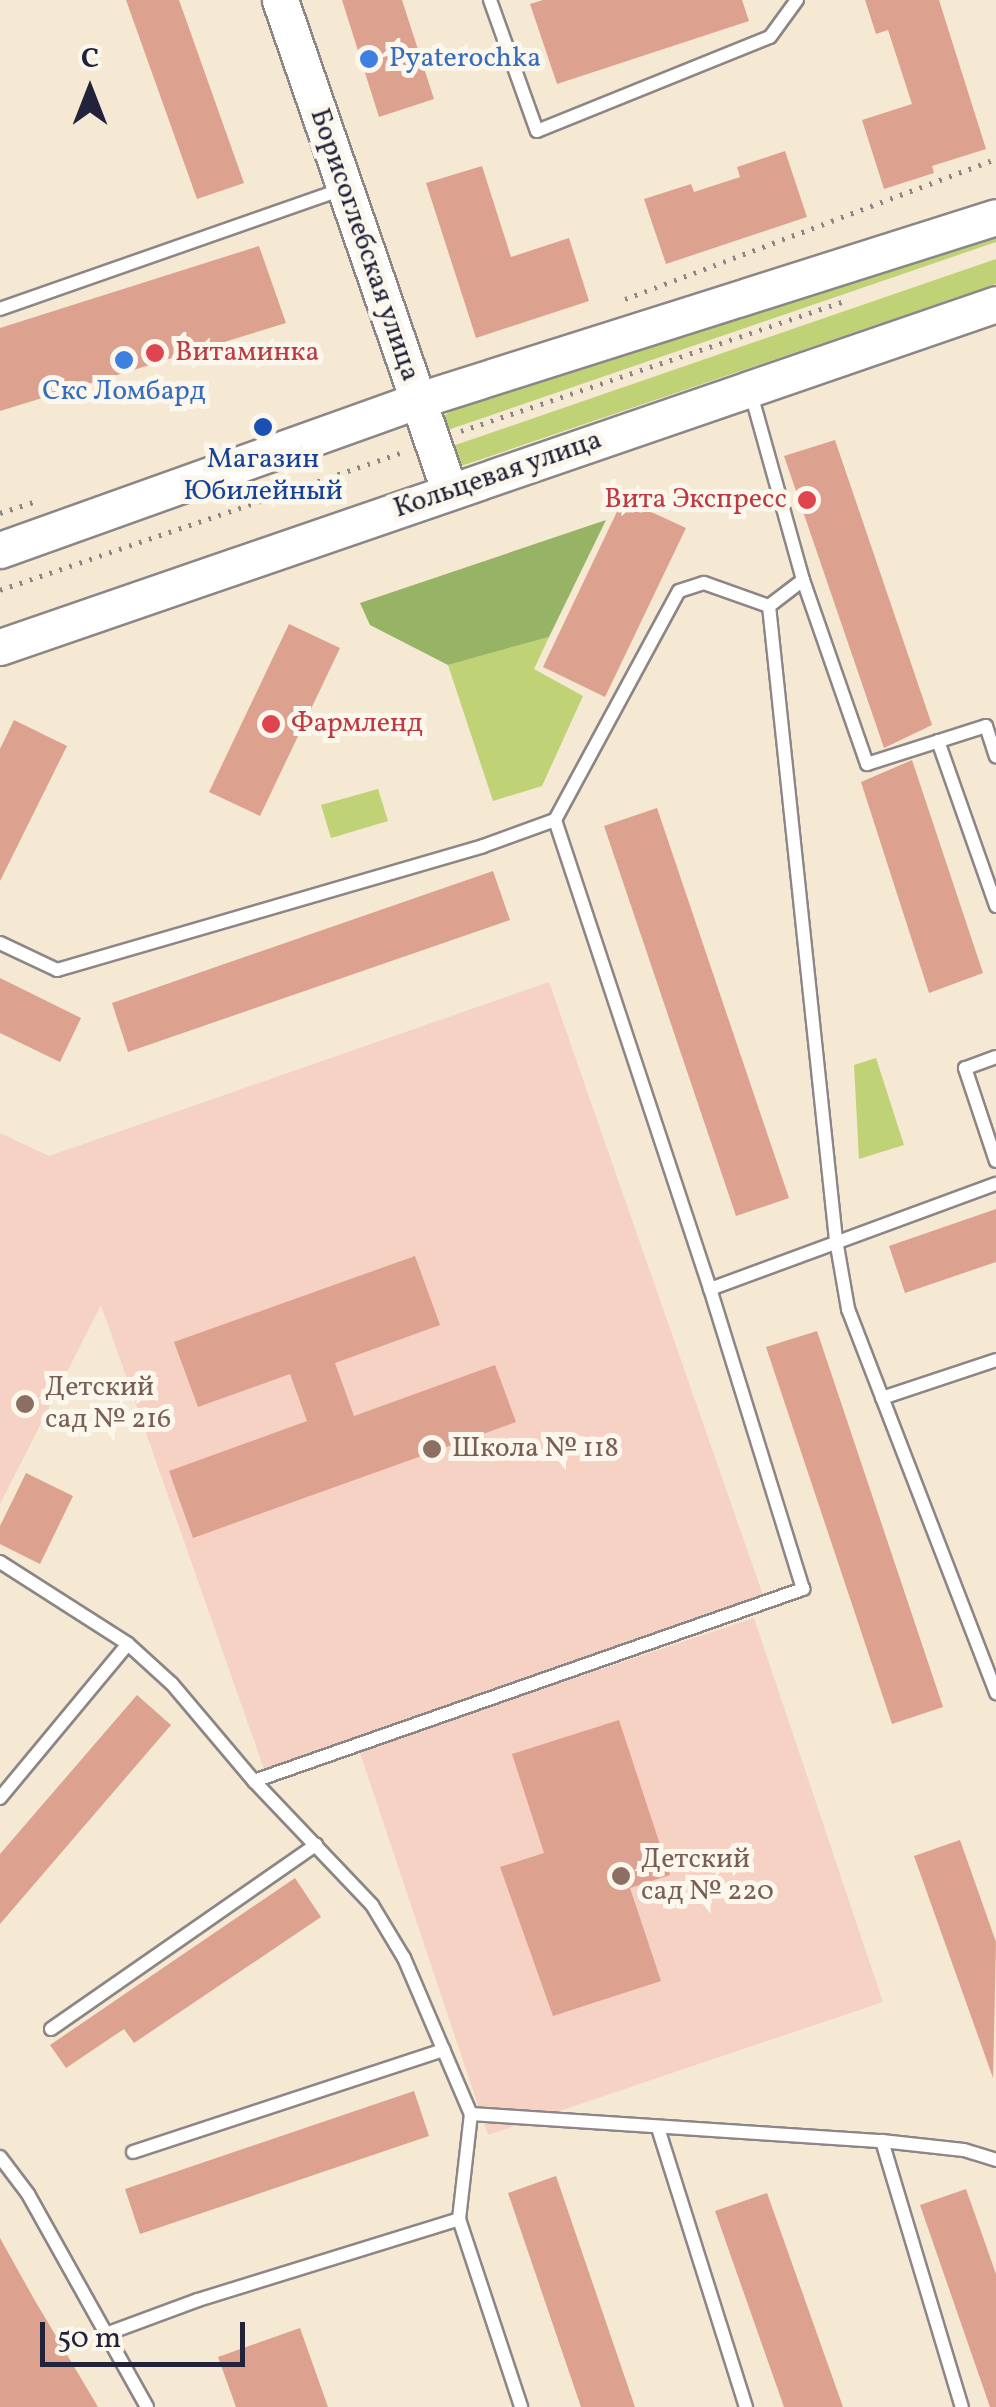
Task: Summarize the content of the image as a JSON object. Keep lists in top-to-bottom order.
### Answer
{
  "streets": {
    "main road": ["Борисоглебская улица", "Кольцевая улица"]
  },
  "crossings": [
    ["Борисоглебская улица", "Кольцевая улица"]
  ],
  "places": [
    "Pyaterochka",
    "Витаминка",
    "Скс Ломбард",
    "Магазин Юбилейный",
    "Вита Экспресс",
    "Фармленд",
    "Детский сад № 216",
    "Школа № 118",
    "Детский сад № 220"
  ],
  "scale_bar": "50 m",
  "north": "top"
}
